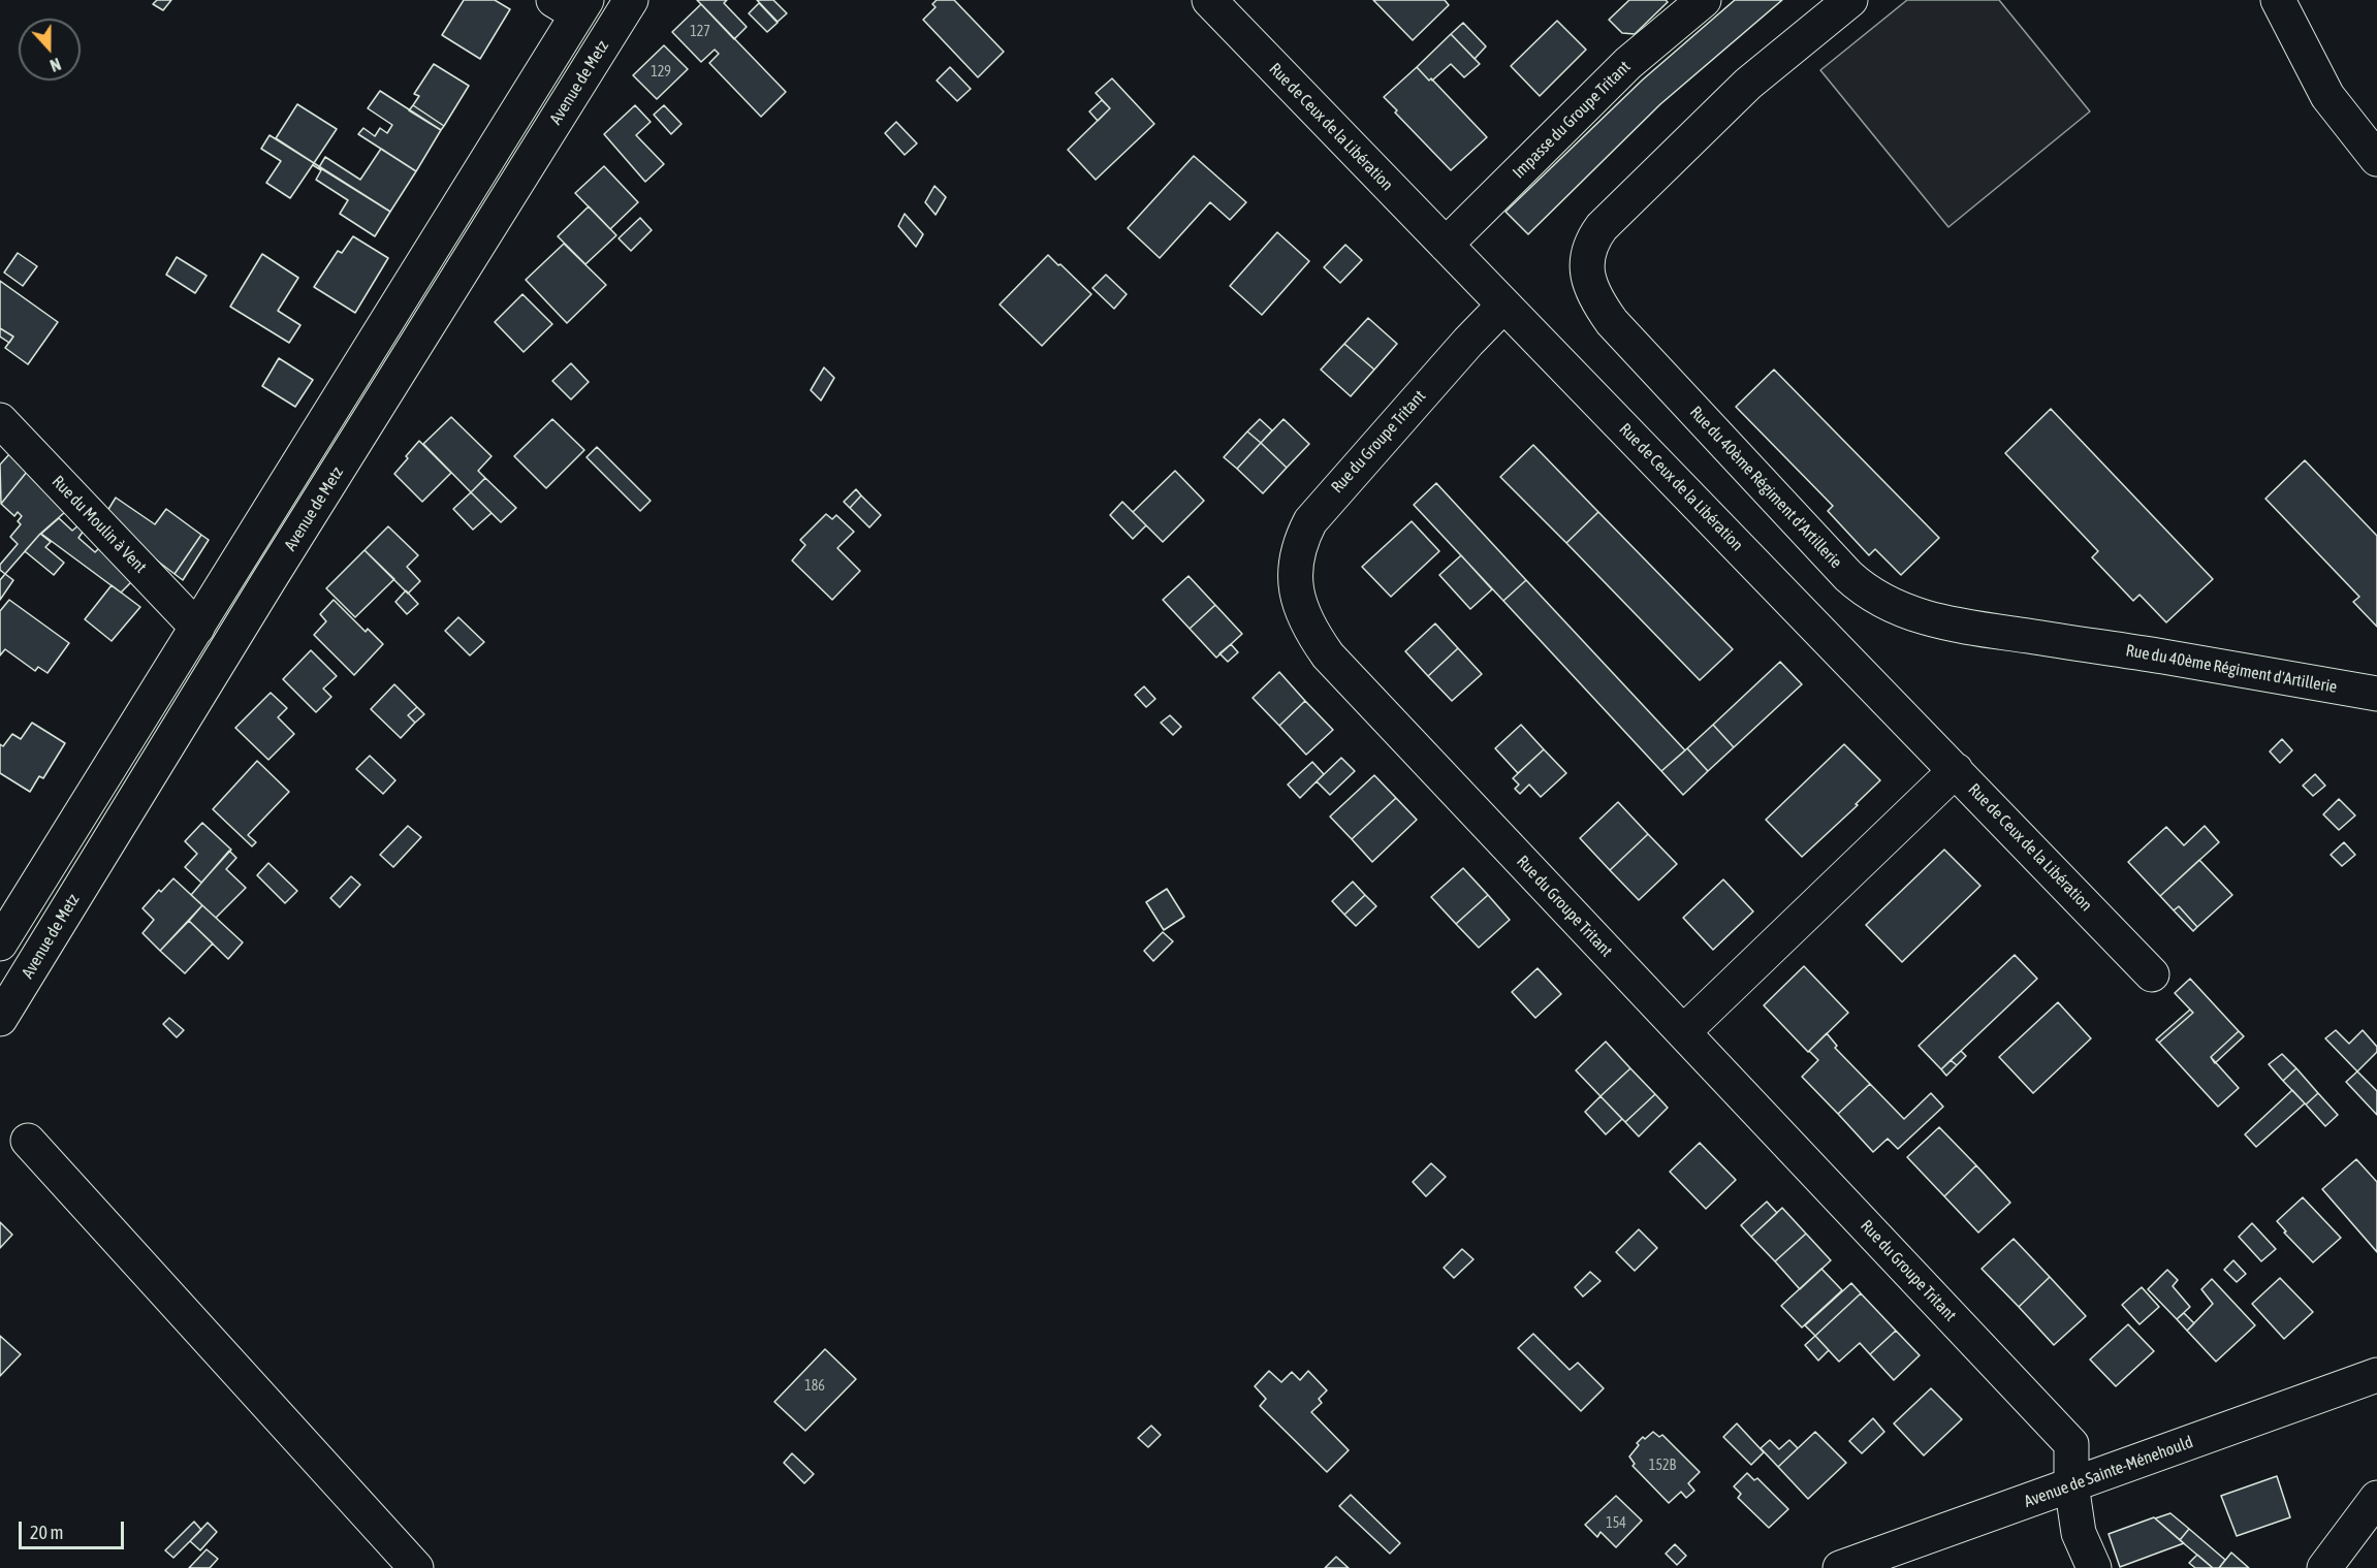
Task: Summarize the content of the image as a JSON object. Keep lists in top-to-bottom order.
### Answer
{
  "streets": {
    "street": [
      "Avenue de Metz",
      "Impasse du Groupe Tritant",
      "Rue de Ceux de la Libération",
      "Rue du Groupe Tritant",
      "Rue du 40ème Régiment d'Artillerie",
      "Rue du Moulin à Vent",
      "Avenue de Sainte-Ménehould"
    ]
  },
  "crossings": [
    ["Impasse du Groupe Tritant", "Rue de Ceux de la Libération"],
    ["Rue de Ceux de la Libération", "Rue du Groupe Tritant"],
    ["Rue du Groupe Tritant", "Avenue de Sainte-Ménehould"]
  ],
  "house_numbers": [
    "127",
    "129",
    "186",
    "152B",
    "154"
  ],
  "scale_bar": "20 m",
  "north": "bottom"
}
